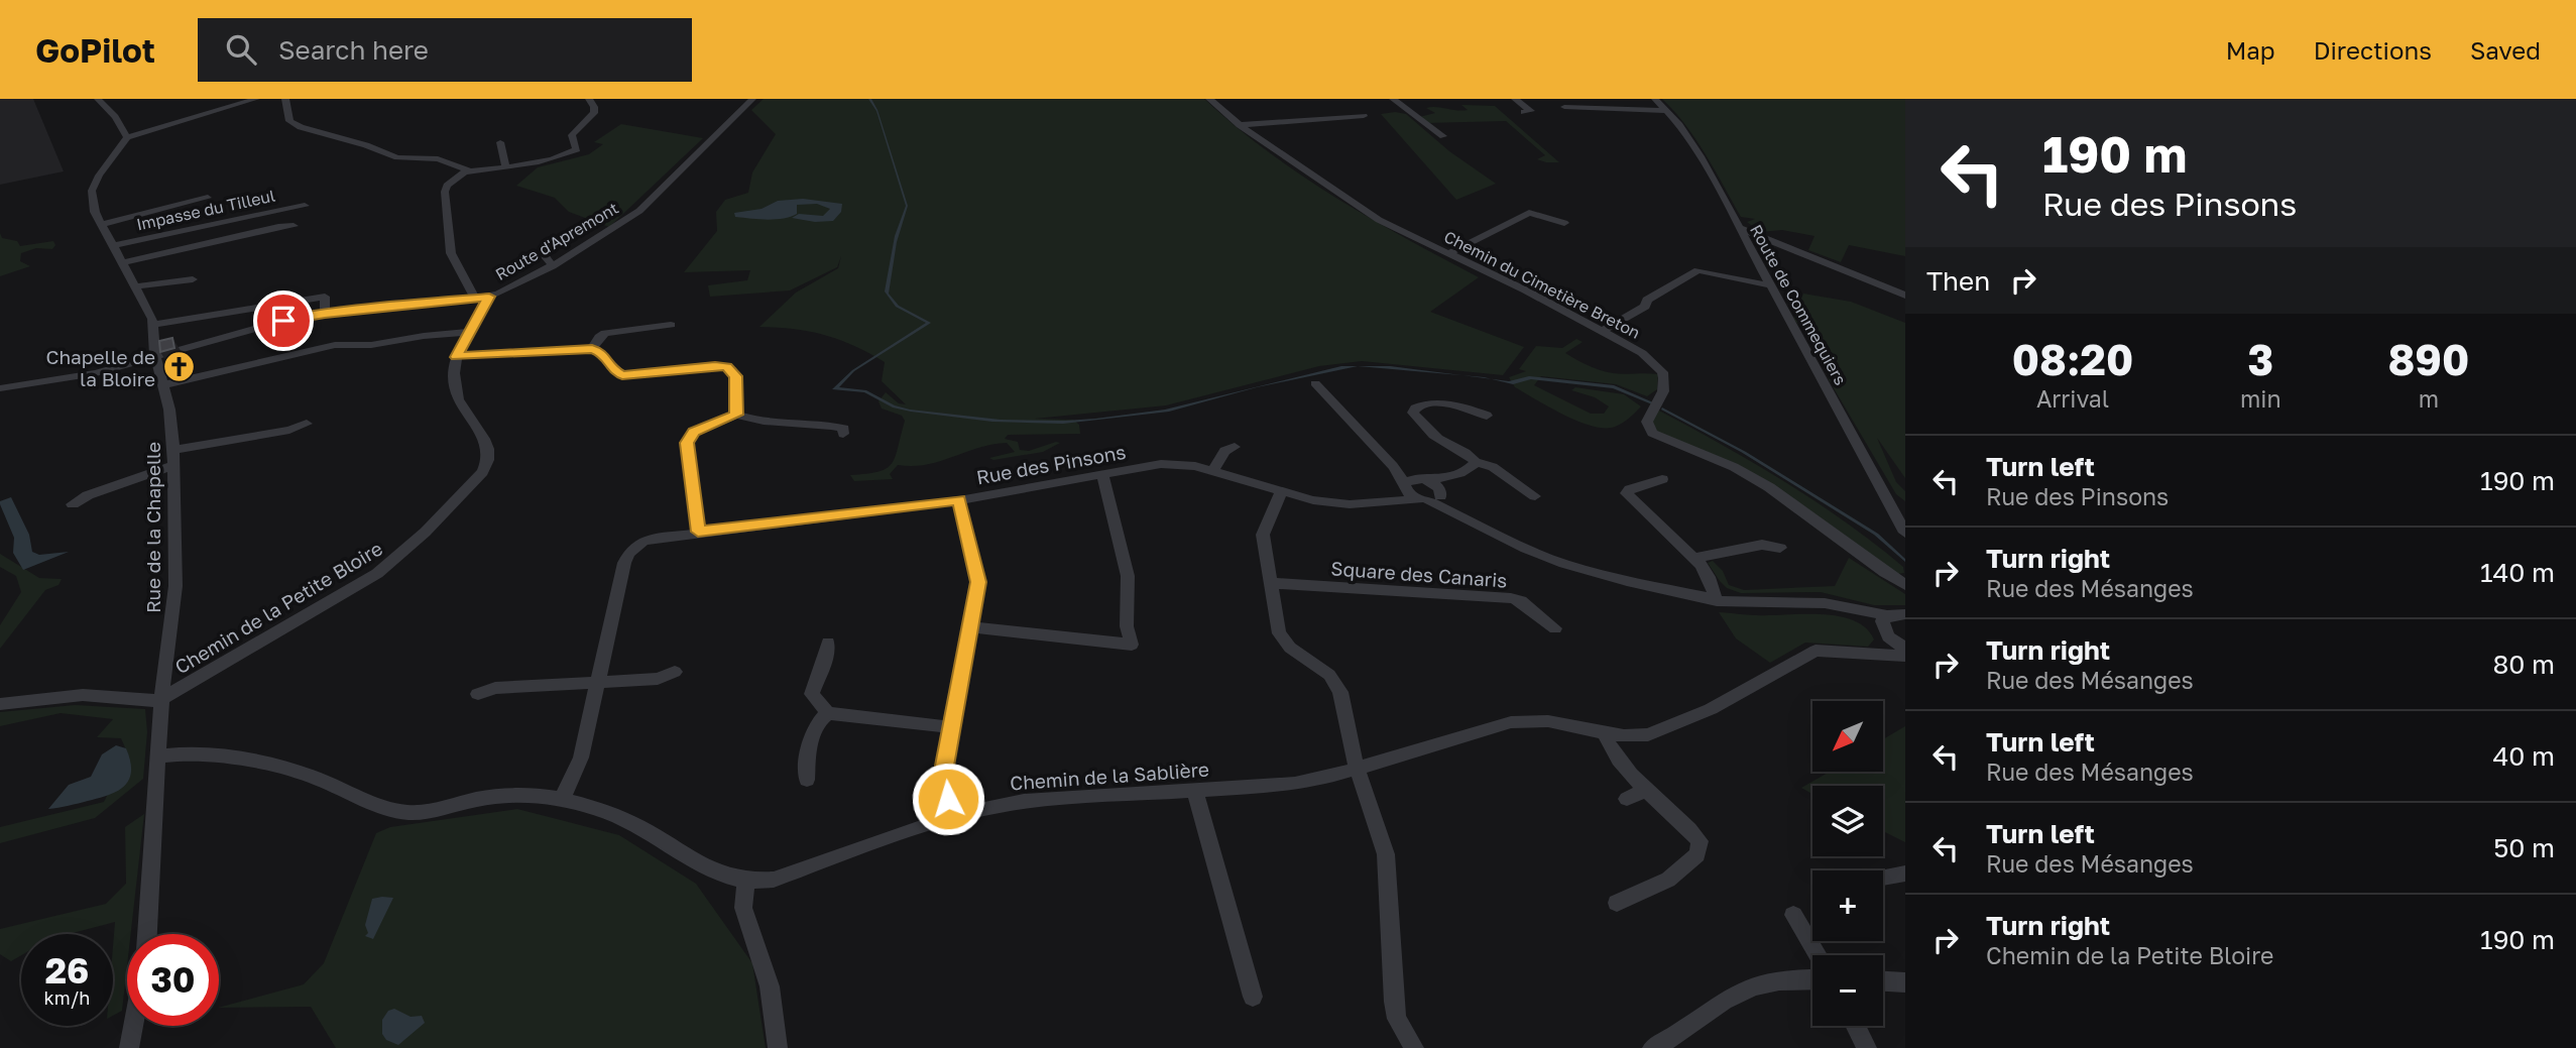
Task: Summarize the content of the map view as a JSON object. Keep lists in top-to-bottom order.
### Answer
{
  "streets": {
    "street": [
      "Impasse du Tilleul",
      "Route d'Apremont",
      "Chemin du Cimetière Breton",
      "Route de Commequiers",
      "Rue des Pinsons",
      "Rue de la Chapelle",
      "Square des Canaris",
      "Chemin de la Petite Bloire",
      "Chemin de la Sablière"
    ]
  },
  "crossings": [
    ["Route d'Apremont", "Rue de la Chapelle"],
    ["Route d'Apremont", "Chemin de la Petite Bloire"],
    ["Rue des Pinsons", "Chemin de la Sablière"],
    ["Rue de la Chapelle", "Chemin de la Petite Bloire"],
    ["Rue de la Chapelle", "Chemin de la Sablière"]
  ],
  "places": {
    "church": ["Chapelle de la Bloire"]
  },
  "north": "bottom left",
  "page": {
    "header": "GoPilot",
    "search": "Search here",
    "nav": ["Map", "Directions", "Saved"],
    "turn": ["190 m", "Rue des Pinsons"],
    "then": "Then",
    "eta": [
      "08:20",
      "Arrival",
      "3",
      "min",
      "890",
      "m"
    ],
    "list": [
      {
        "name": "Turn left",
        "note": "Rue des Pinsons",
        "value": "190 m"
      },
      {
        "name": "Turn right",
        "note": "Rue des Mésanges",
        "value": "140 m"
      },
      {
        "name": "Turn right",
        "note": "Rue des Mésanges",
        "value": "80 m"
      },
      {
        "name": "Turn left",
        "note": "Rue des Mésanges",
        "value": "40 m"
      },
      {
        "name": "Turn left",
        "note": "Rue des Mésanges",
        "value": "50 m"
      },
      {
        "name": "Turn right",
        "note": "Chemin de la Petite Bloire",
        "value": "190 m"
      }
    ],
    "map_buttons": ["+", "−"],
    "speed": "26 km/h",
    "limit": "30"
  }
}
